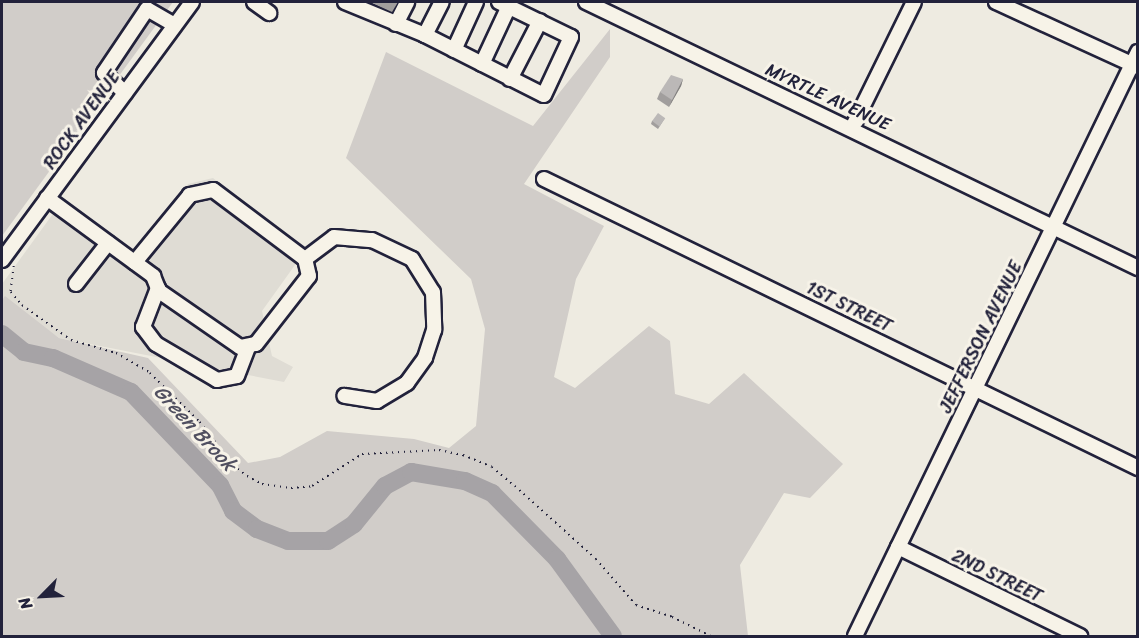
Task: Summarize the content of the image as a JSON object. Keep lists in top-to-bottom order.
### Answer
{
  "streets": {
    "street": [
      "MYRTLE AVENUE",
      "ROCK AVENUE",
      "1ST STREET",
      "JEFFERSON AVENUE",
      "2ND STREET"
    ]
  },
  "crossings": [
    ["MYRTLE AVENUE", "JEFFERSON AVENUE"],
    ["1ST STREET", "JEFFERSON AVENUE"],
    ["JEFFERSON AVENUE", "2ND STREET"]
  ],
  "water": ["Green Brook"],
  "north": "bottom left"
}
